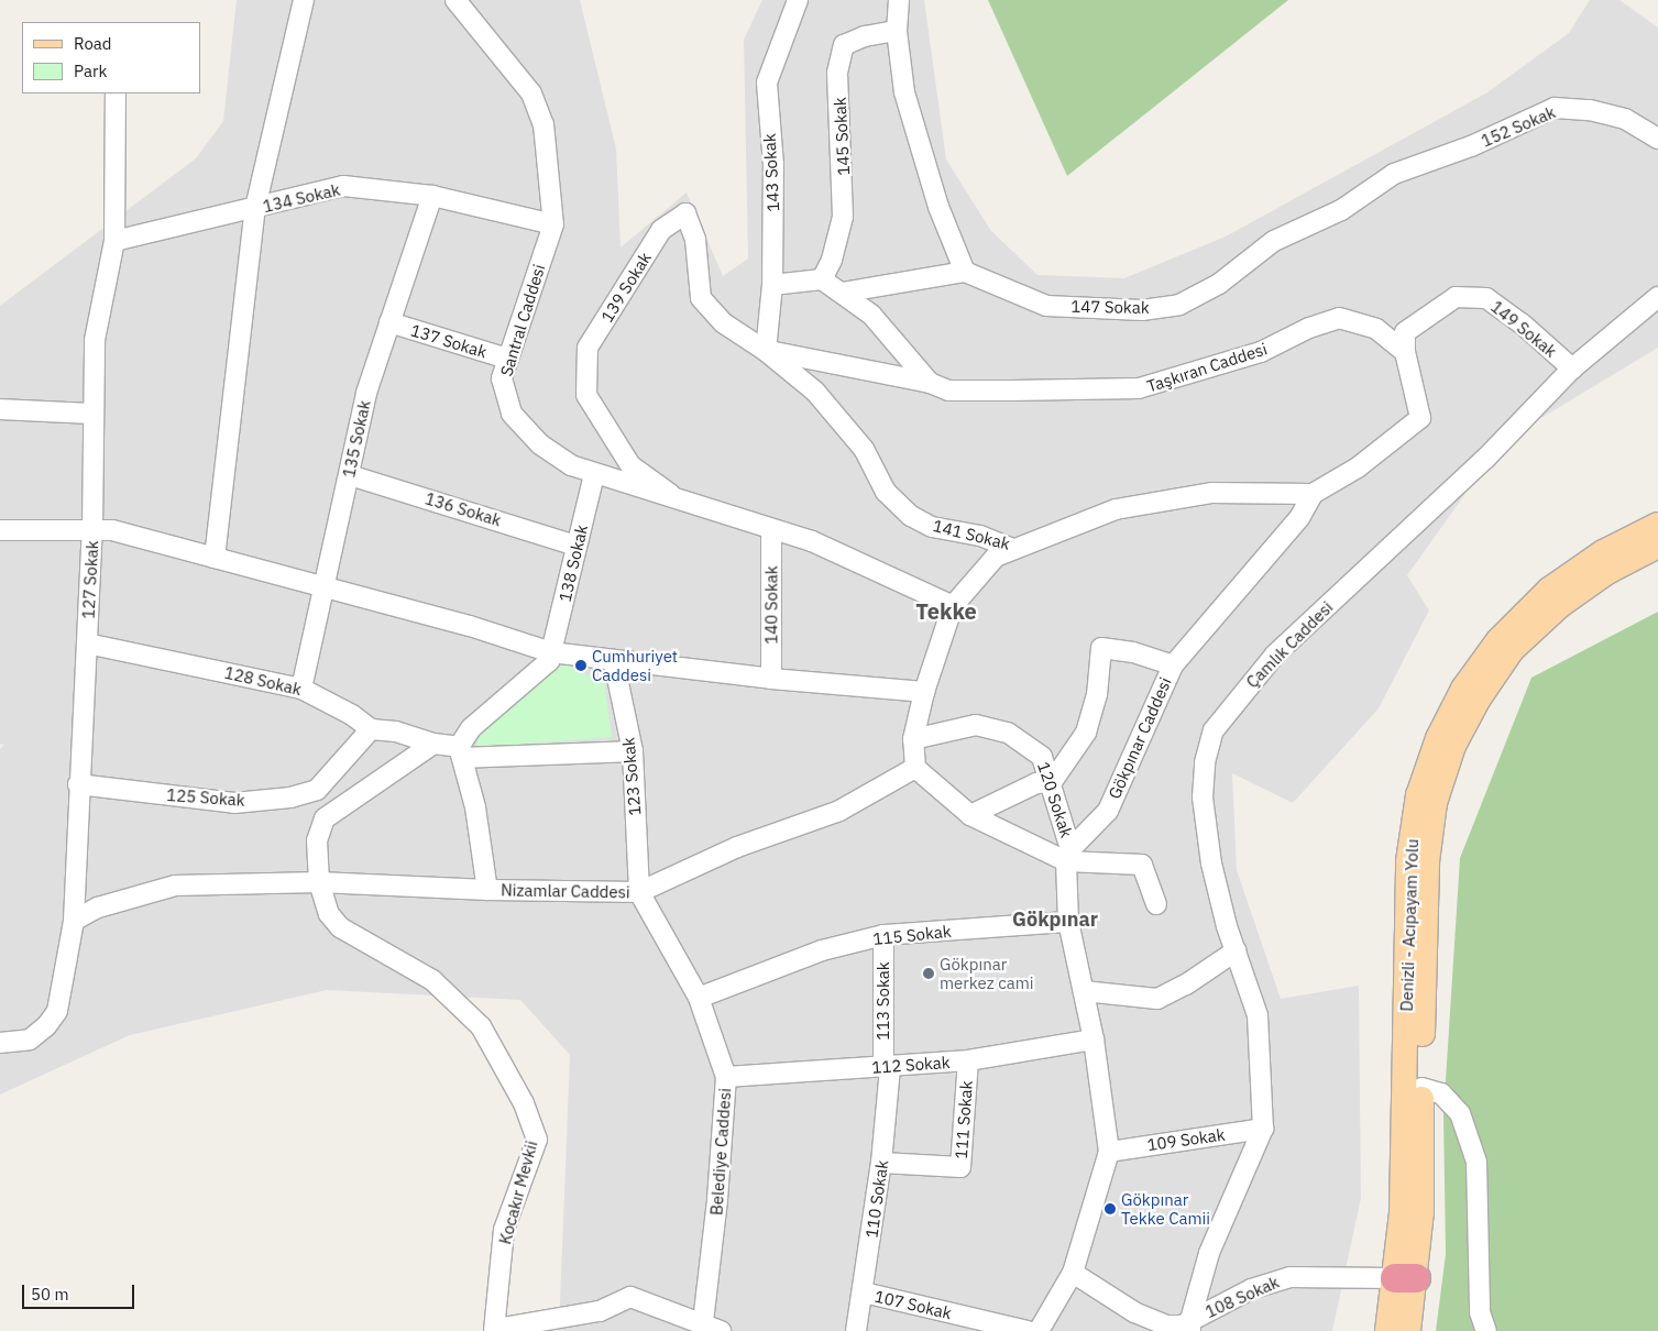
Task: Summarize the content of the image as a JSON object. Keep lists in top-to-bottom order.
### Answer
{
  "streets": {
    "main road": ["Denizli - Acıpayam Yolu"],
    "street": [
      "152 Sokak",
      "145 Sokak",
      "143 Sokak",
      "134 Sokak",
      "139 Sokak",
      "147 Sokak",
      "Santral Caddesi",
      "149 Sokak",
      "137 Sokak",
      "Taşkıran Caddesi",
      "135 Sokak",
      "136 Sokak",
      "141 Sokak",
      "138 Sokak",
      "127 Sokak",
      "140 Sokak",
      "Çamlık Caddesi",
      "128 Sokak",
      "Gökpınar Caddesi",
      "123 Sokak",
      "125 Sokak",
      "120 Sokak",
      "Nizamlar Caddesi",
      "115 Sokak",
      "113 Sokak",
      "112 Sokak",
      "111 Sokak",
      "109 Sokak",
      "Belediye Caddesi",
      "Kocakır Mevkii",
      "110 Sokak",
      "108 Sokak",
      "107 Sokak"
    ]
  },
  "crossings": [
    ["152 Sokak", "147 Sokak"],
    ["143 Sokak", "139 Sokak"],
    ["143 Sokak", "Taşkıran Caddesi"],
    ["143 Sokak", "141 Sokak"],
    ["134 Sokak", "Santral Caddesi"],
    ["134 Sokak", "135 Sokak"],
    ["134 Sokak", "127 Sokak"],
    ["139 Sokak", "Santral Caddesi"],
    ["139 Sokak", "Taşkıran Caddesi"],
    ["139 Sokak", "141 Sokak"],
    ["Santral Caddesi", "137 Sokak"],
    ["Santral Caddesi", "138 Sokak"],
    ["Santral Caddesi", "140 Sokak"],
    ["149 Sokak", "Taşkıran Caddesi"],
    ["149 Sokak", "Çamlık Caddesi"],
    ["137 Sokak", "135 Sokak"],
    ["Taşkıran Caddesi", "141 Sokak"],
    ["135 Sokak", "136 Sokak"],
    ["135 Sokak", "128 Sokak"],
    ["136 Sokak", "138 Sokak"],
    ["141 Sokak", "Gökpınar Caddesi"],
    ["127 Sokak", "128 Sokak"],
    ["127 Sokak", "125 Sokak"],
    ["127 Sokak", "Nizamlar Caddesi"],
    ["Çamlık Caddesi", "109 Sokak"],
    ["Çamlık Caddesi", "108 Sokak"],
    ["128 Sokak", "125 Sokak"],
    ["Gökpınar Caddesi", "120 Sokak"],
    ["123 Sokak", "Nizamlar Caddesi"],
    ["123 Sokak", "Belediye Caddesi"],
    ["Nizamlar Caddesi", "Belediye Caddesi"],
    ["Nizamlar Caddesi", "Kocakır Mevkii"],
    ["Denizli - Acıpayam Yolu", "108 Sokak"],
    ["115 Sokak", "113 Sokak"],
    ["115 Sokak", "Belediye Caddesi"],
    ["113 Sokak", "112 Sokak"],
    ["113 Sokak", "110 Sokak"],
    ["112 Sokak", "111 Sokak"],
    ["112 Sokak", "Belediye Caddesi"],
    ["112 Sokak", "110 Sokak"],
    ["111 Sokak", "110 Sokak"],
    ["110 Sokak", "107 Sokak"]
  ],
  "districts": ["Tekke", "Gökpınar"],
  "places": ["Cumhuriyet Caddesi", "Gökpınar merkez cami", "Gökpınar Tekke Camii"],
  "legend": ["Road", "Park"],
  "scale_bar": "50 m"
}
